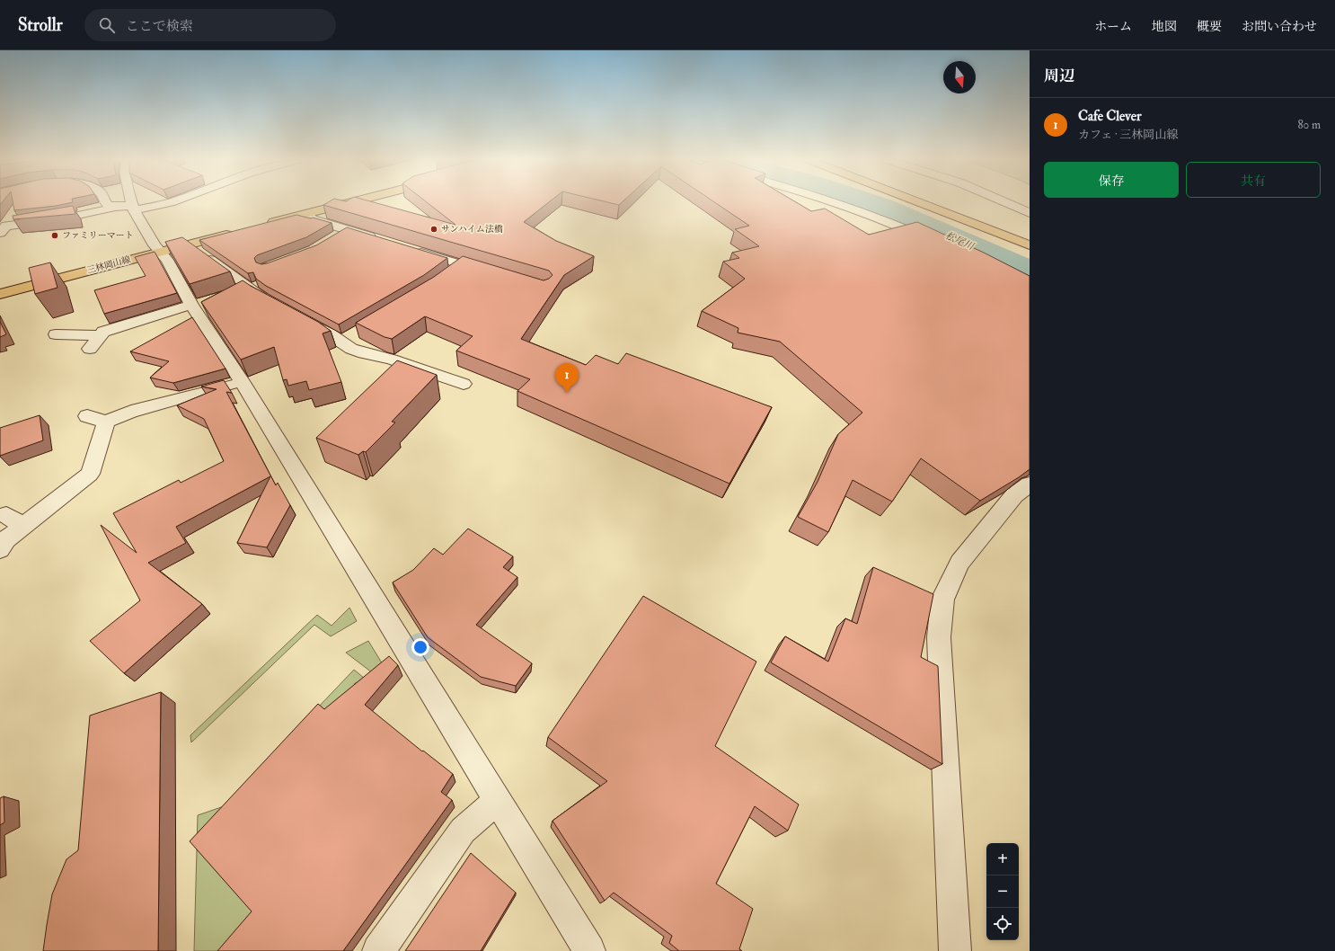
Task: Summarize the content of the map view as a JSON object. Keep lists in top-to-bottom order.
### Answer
{
  "streets": {
    "main road": ["三林岡山線"]
  },
  "water": ["松尾川"],
  "places": ["サンハイム法橋", "ファミリーマート"],
  "north": "bottom",
  "page": {
    "header": "Strollr",
    "search": "ここで検索",
    "nav": [
      "ホーム",
      "地図",
      "概要",
      "お問い合わせ"
    ],
    "heading": "周辺",
    "list": [
      {
        "mark": "1",
        "name": "Cafe Clever",
        "note": "カフェ · 三林岡山線",
        "value": "80 m"
      }
    ],
    "buttons": ["保存", "共有"],
    "pins": "1",
    "map_buttons": ["+", "−"]
  }
}
